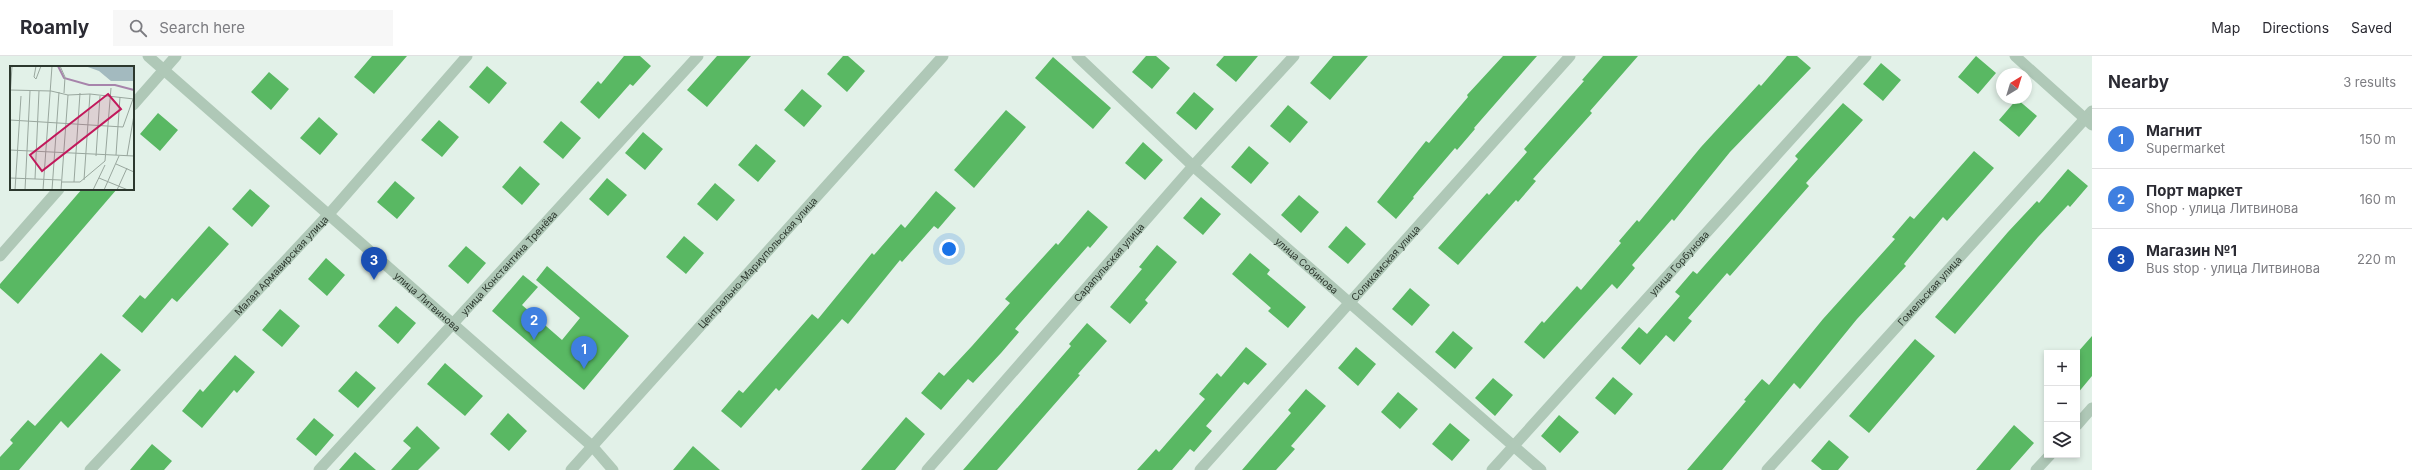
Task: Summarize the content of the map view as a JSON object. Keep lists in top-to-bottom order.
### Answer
{
  "streets": {
    "street": [
      "Сарапульская улица",
      "улица Константина Тренёва",
      "Центрально-Мариупольская улица",
      "Соликамская улица",
      "улица Горбунова",
      "Малая Армавирская улица",
      "улица Собинова",
      "Гомельская улица",
      "улица Литвинова"
    ]
  },
  "crossings": [
    ["Сарапульская улица", "улица Собинова"],
    ["улица Константина Тренёва", "улица Литвинова"],
    ["Центрально-Мариупольская улица", "улица Литвинова"],
    ["Соликамская улица", "улица Собинова"],
    ["улица Горбунова", "улица Собинова"],
    ["Малая Армавирская улица", "улица Литвинова"]
  ],
  "north": "top right",
  "page": {
    "header": "Roamly",
    "search": "Search here",
    "nav": ["Map", "Directions", "Saved"],
    "heading": ["Nearby", "3 results"],
    "list": [
      {
        "mark": "1",
        "name": "Магнит",
        "note": "Supermarket",
        "value": "150 m"
      },
      {
        "mark": "2",
        "name": "Порт маркет",
        "note": "Shop · улица Литвинова",
        "value": "160 m"
      },
      {
        "mark": "3",
        "name": "Магазин №1",
        "note": "Bus stop · улица Литвинова",
        "value": "220 m"
      }
    ],
    "pins": ["3", "2", "1"],
    "map_buttons": ["+", "−"]
  }
}
